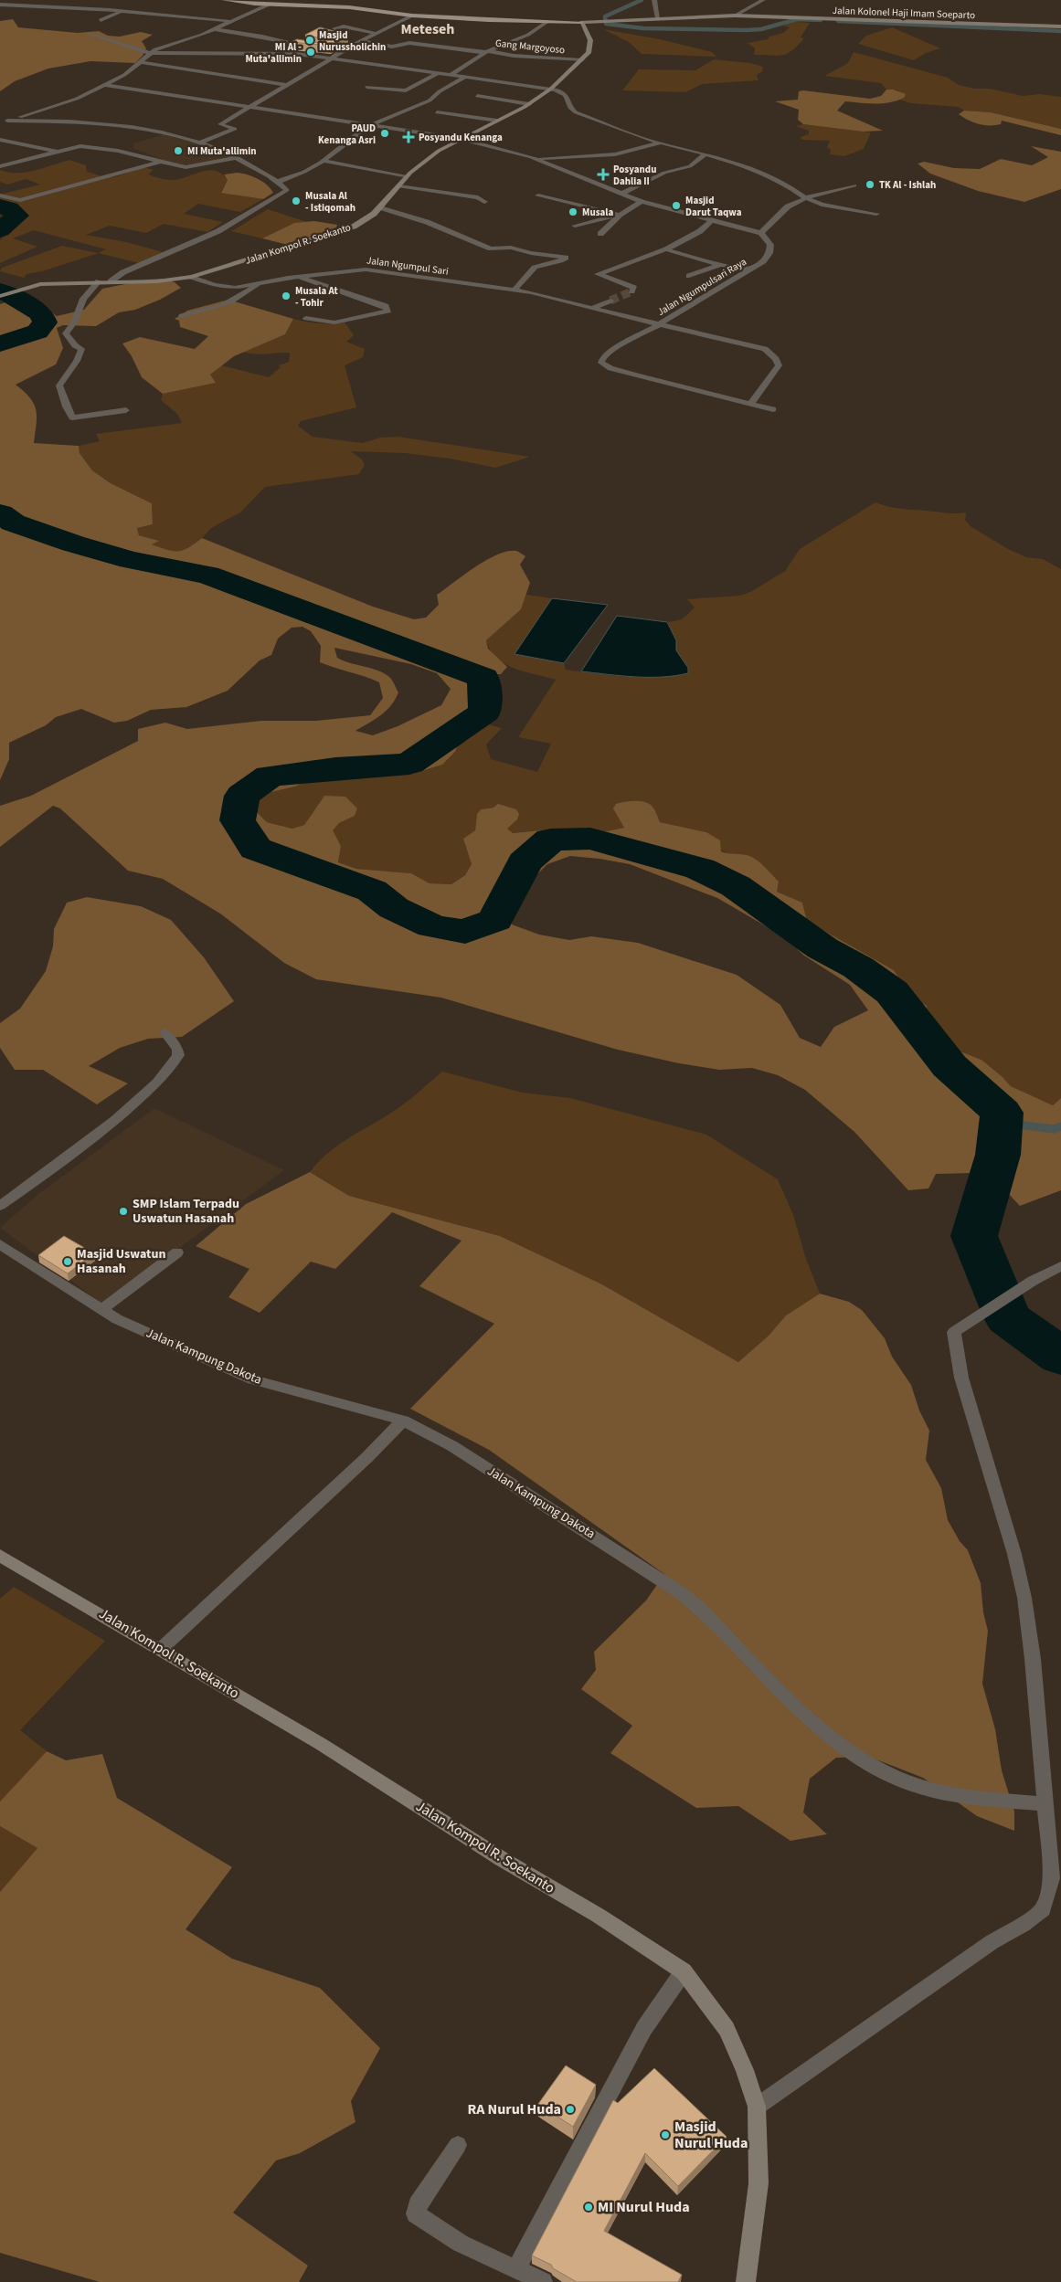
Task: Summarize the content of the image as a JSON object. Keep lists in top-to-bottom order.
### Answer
{
  "streets": {
    "main road": ["Jalan Kolonel Haji Imam Soeparto", "Jalan Kompol R. Soekanto"],
    "street": [
      "Gang Margoyoso",
      "Jalan Ngumpul Sari",
      "Jalan Ngumpulsari Raya",
      "Jalan Kampung Dakota"
    ]
  },
  "crossings": [
    ["Jalan Kolonel Haji Imam Soeparto", "Jalan Kompol R. Soekanto"],
    ["Gang Margoyoso", "Jalan Kompol R. Soekanto"],
    ["Jalan Kompol R. Soekanto", "Jalan Ngumpul Sari"],
    ["Jalan Ngumpul Sari", "Jalan Ngumpulsari Raya"]
  ],
  "districts": ["Meteseh"],
  "places": {
    "other": [
      "Masjid Nurussholichin",
      "MI Al - Muta'allimin",
      "PAUD Kenanga Asri",
      "MI Muta'allimin",
      "TK Al - Ishlah",
      "Musala Al - Istiqomah",
      "Masjid Darut Taqwa",
      "Musala",
      "Musala At - Tohir",
      "SMP Islam Terpadu Uswatun Hasanah",
      "Masjid Uswatun Hasanah",
      "RA Nurul Huda",
      "Masjid Nurul Huda",
      "MI Nurul Huda"
    ],
    "health": ["Posyandu Kenanga", "Posyandu Dahlia II"]
  }
}
